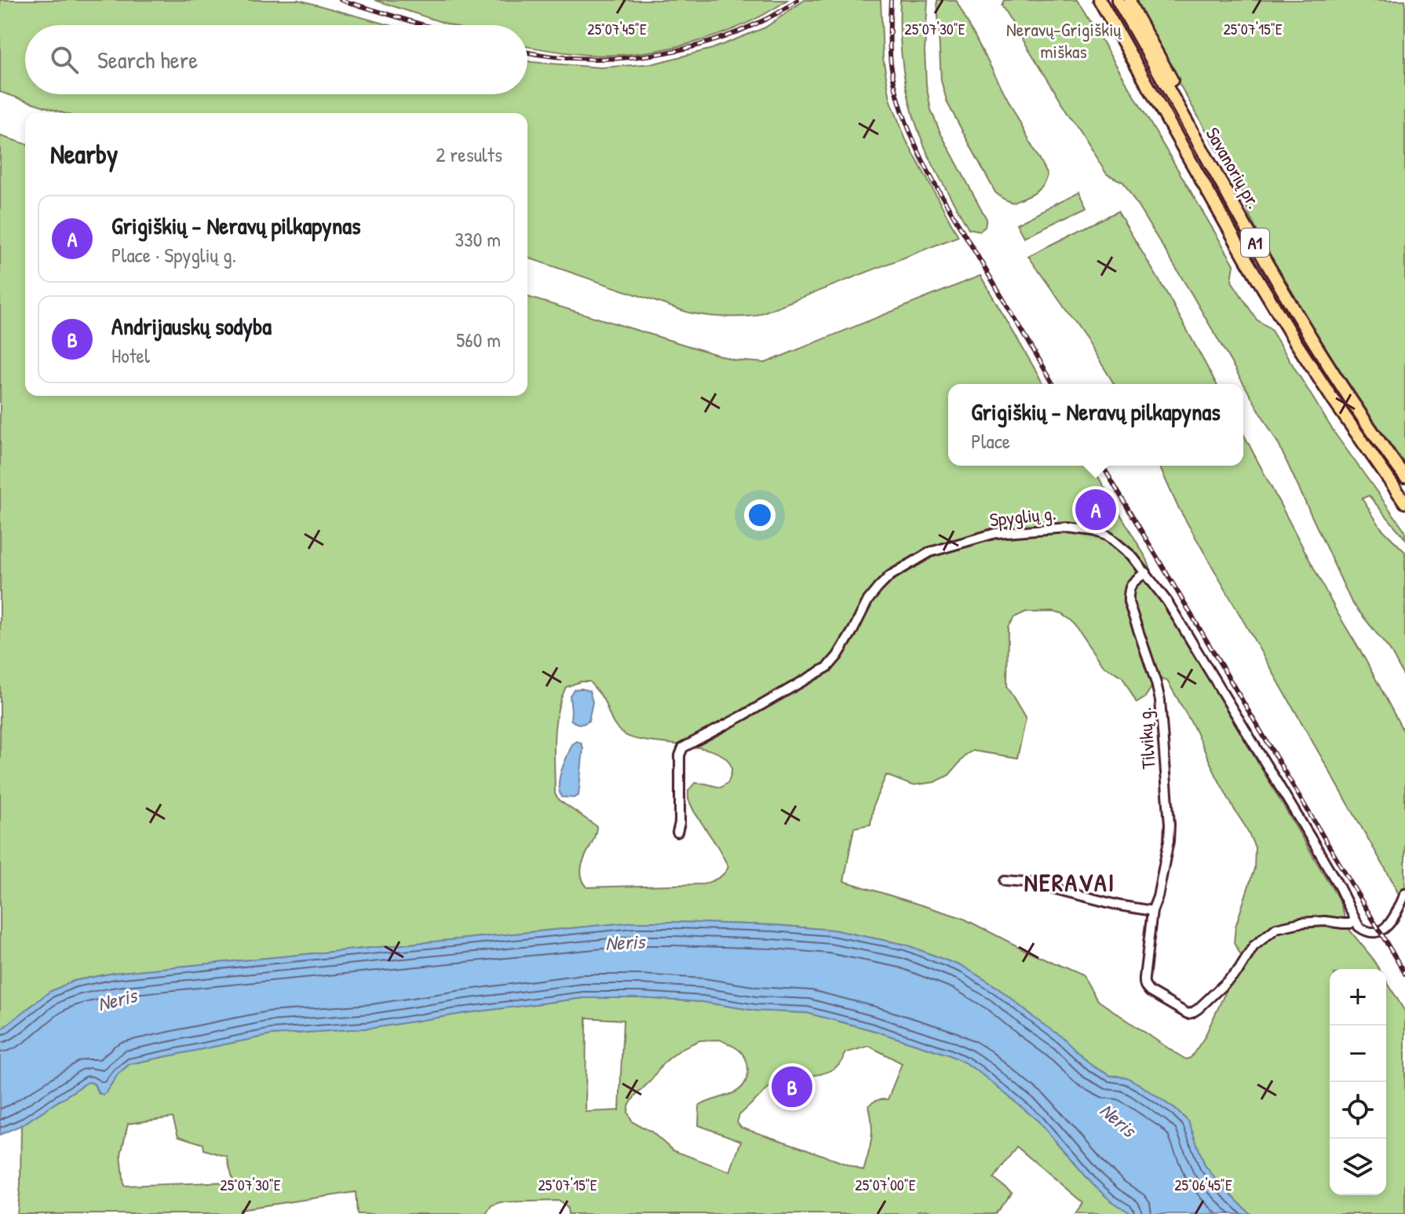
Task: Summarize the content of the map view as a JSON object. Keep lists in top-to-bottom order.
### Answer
{
  "streets": {
    "highway": ["Savanorių pr.", "A1"],
    "street": ["Spyglių g.", "Tilvikų g."]
  },
  "crossings": [
    ["Spyglių g.", "Tilvikų g."]
  ],
  "districts": ["NERAVAI"],
  "water": ["Neris"],
  "parks": ["Neravų-Grigiškių miškas"],
  "page": {
    "search": "Search here",
    "heading": ["Nearby", "2 results"],
    "list": [
      {
        "mark": "A",
        "name": "Grigiškių - Neravų pilkapynas",
        "note": "Place · Spyglių g.",
        "value": "330 m"
      },
      {
        "mark": "B",
        "name": "Andrijauskų sodyba",
        "note": "Hotel",
        "value": "560 m"
      }
    ],
    "popup": ["Grigiškių - Neravų pilkapynas", "Place"],
    "pins": ["A", "B"],
    "map_buttons": ["+", "−"]
  },
  "coordinates": [
    "25°07'45\"E",
    "25°07'30\"E",
    "25°07'15\"E",
    "25°07'00\"E",
    "25°06'45\"E"
  ]
}
